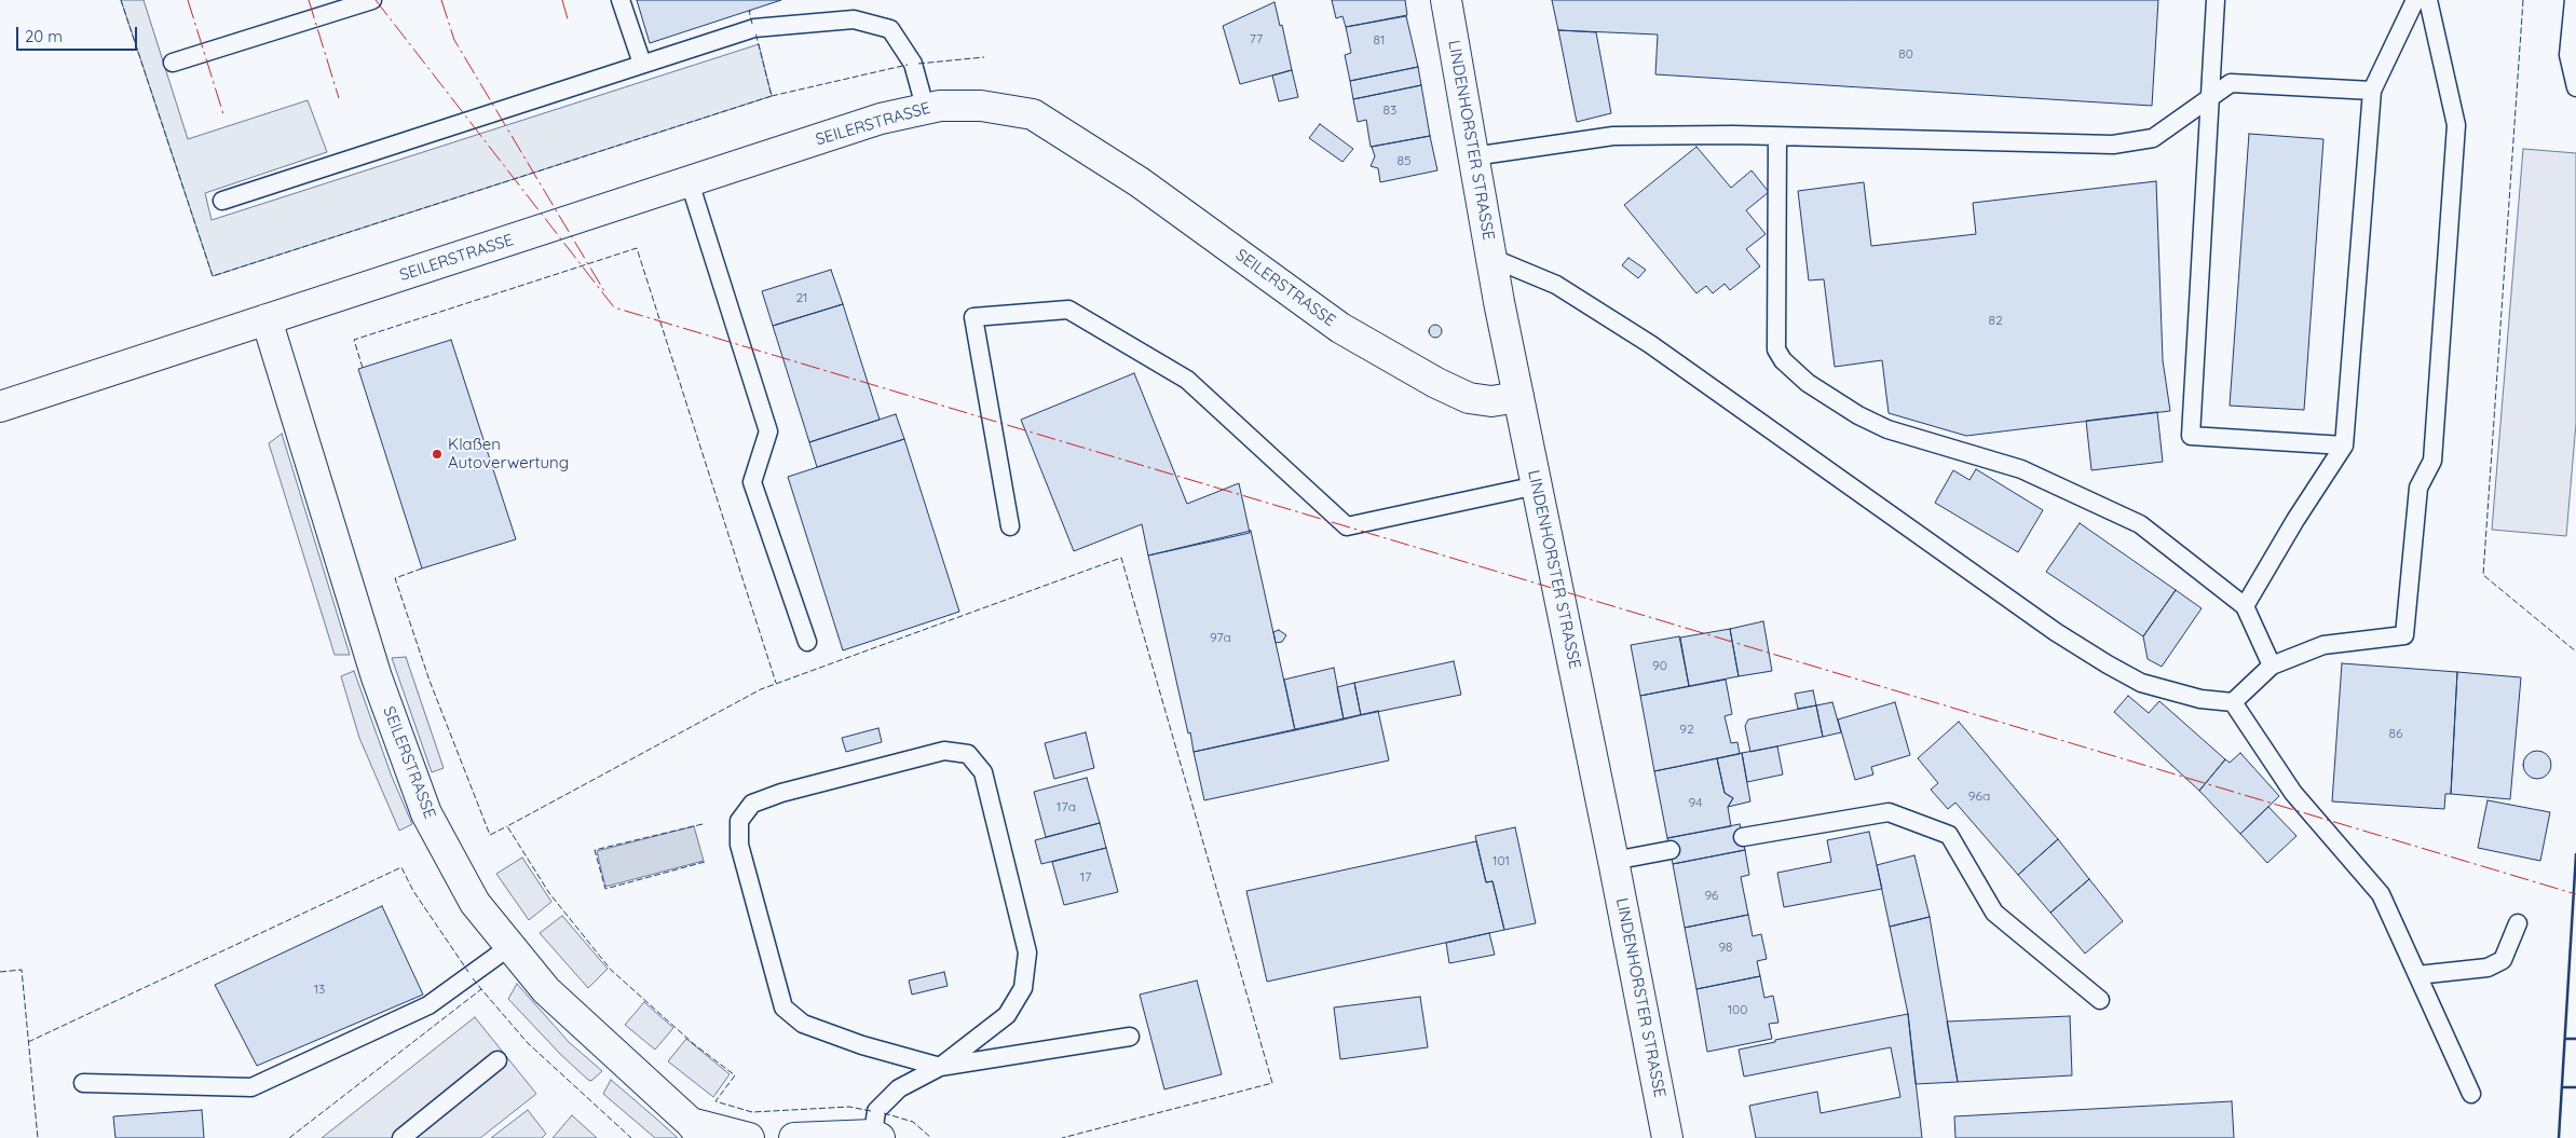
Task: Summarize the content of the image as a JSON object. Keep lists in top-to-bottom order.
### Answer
{
  "streets": {
    "street": ["SEILERSTRASSE", "LINDENHORSTER STRASSE"]
  },
  "crossings": [
    ["SEILERSTRASSE", "LINDENHORSTER STRASSE"]
  ],
  "places": ["Klaßen Autoverwertung"],
  "house_numbers": [
    "77",
    "81",
    "80",
    "83",
    "85",
    "21",
    "82",
    "97a",
    "90",
    "92",
    "86",
    "96a",
    "94",
    "17a",
    "101",
    "17",
    "96",
    "98",
    "13",
    "100"
  ],
  "scale_bar": "20 m"
}
